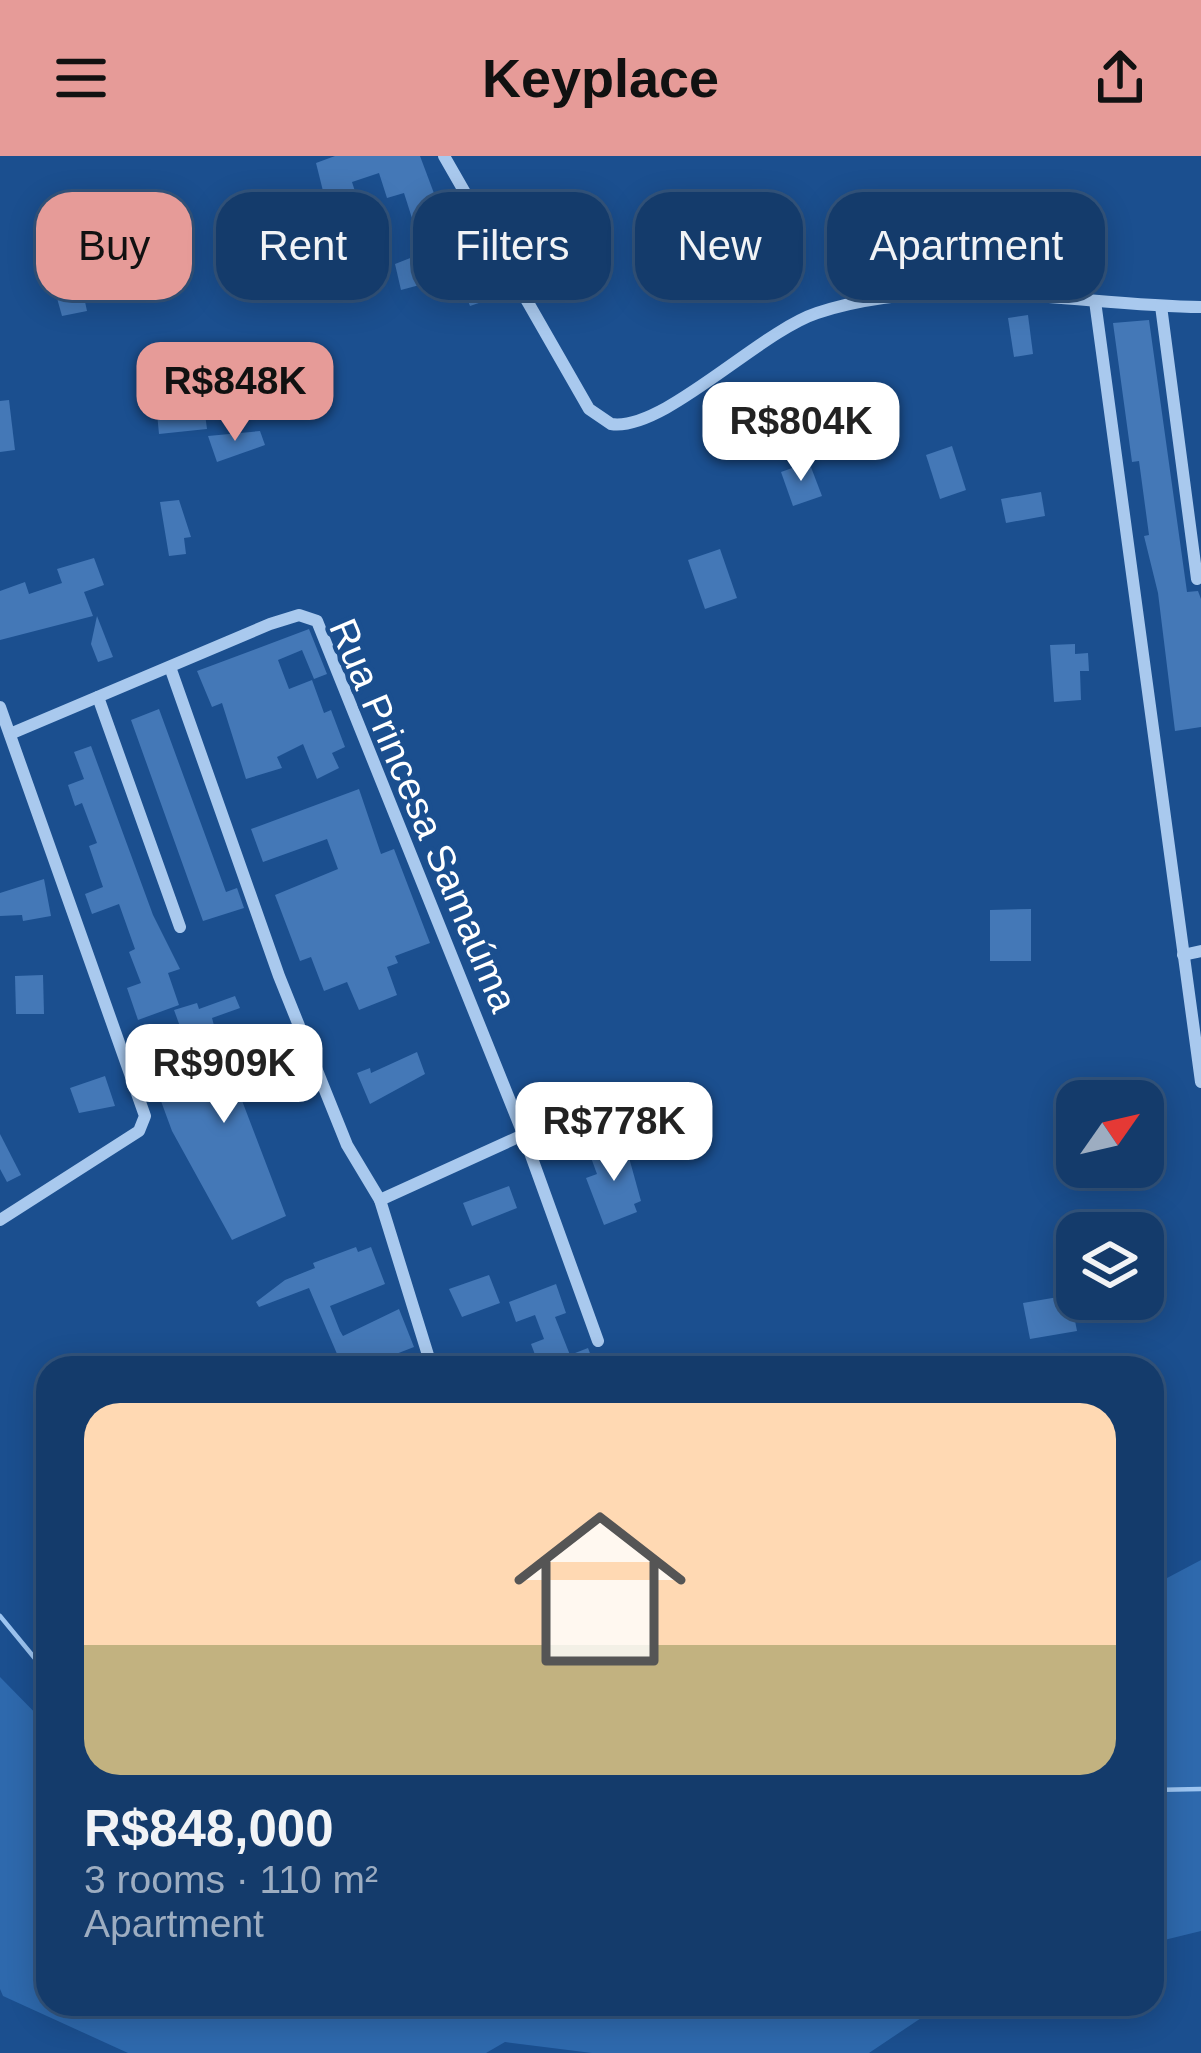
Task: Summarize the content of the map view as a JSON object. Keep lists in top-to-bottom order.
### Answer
{
  "streets": {
    "street": ["Rua Princesa Samaúma"]
  },
  "north": "top right",
  "page": {
    "header": "Keyplace",
    "chip": [
      "Buy",
      "Rent",
      "Filters",
      "New",
      "Apartment"
    ],
    "price": [
      "R$848K",
      "R$804K",
      "R$909K",
      "R$778K"
    ],
    "list": [
      {
        "name": "R$848,000",
        "note": "3 rooms · 110 m² · Apartment"
      }
    ]
  }
}
